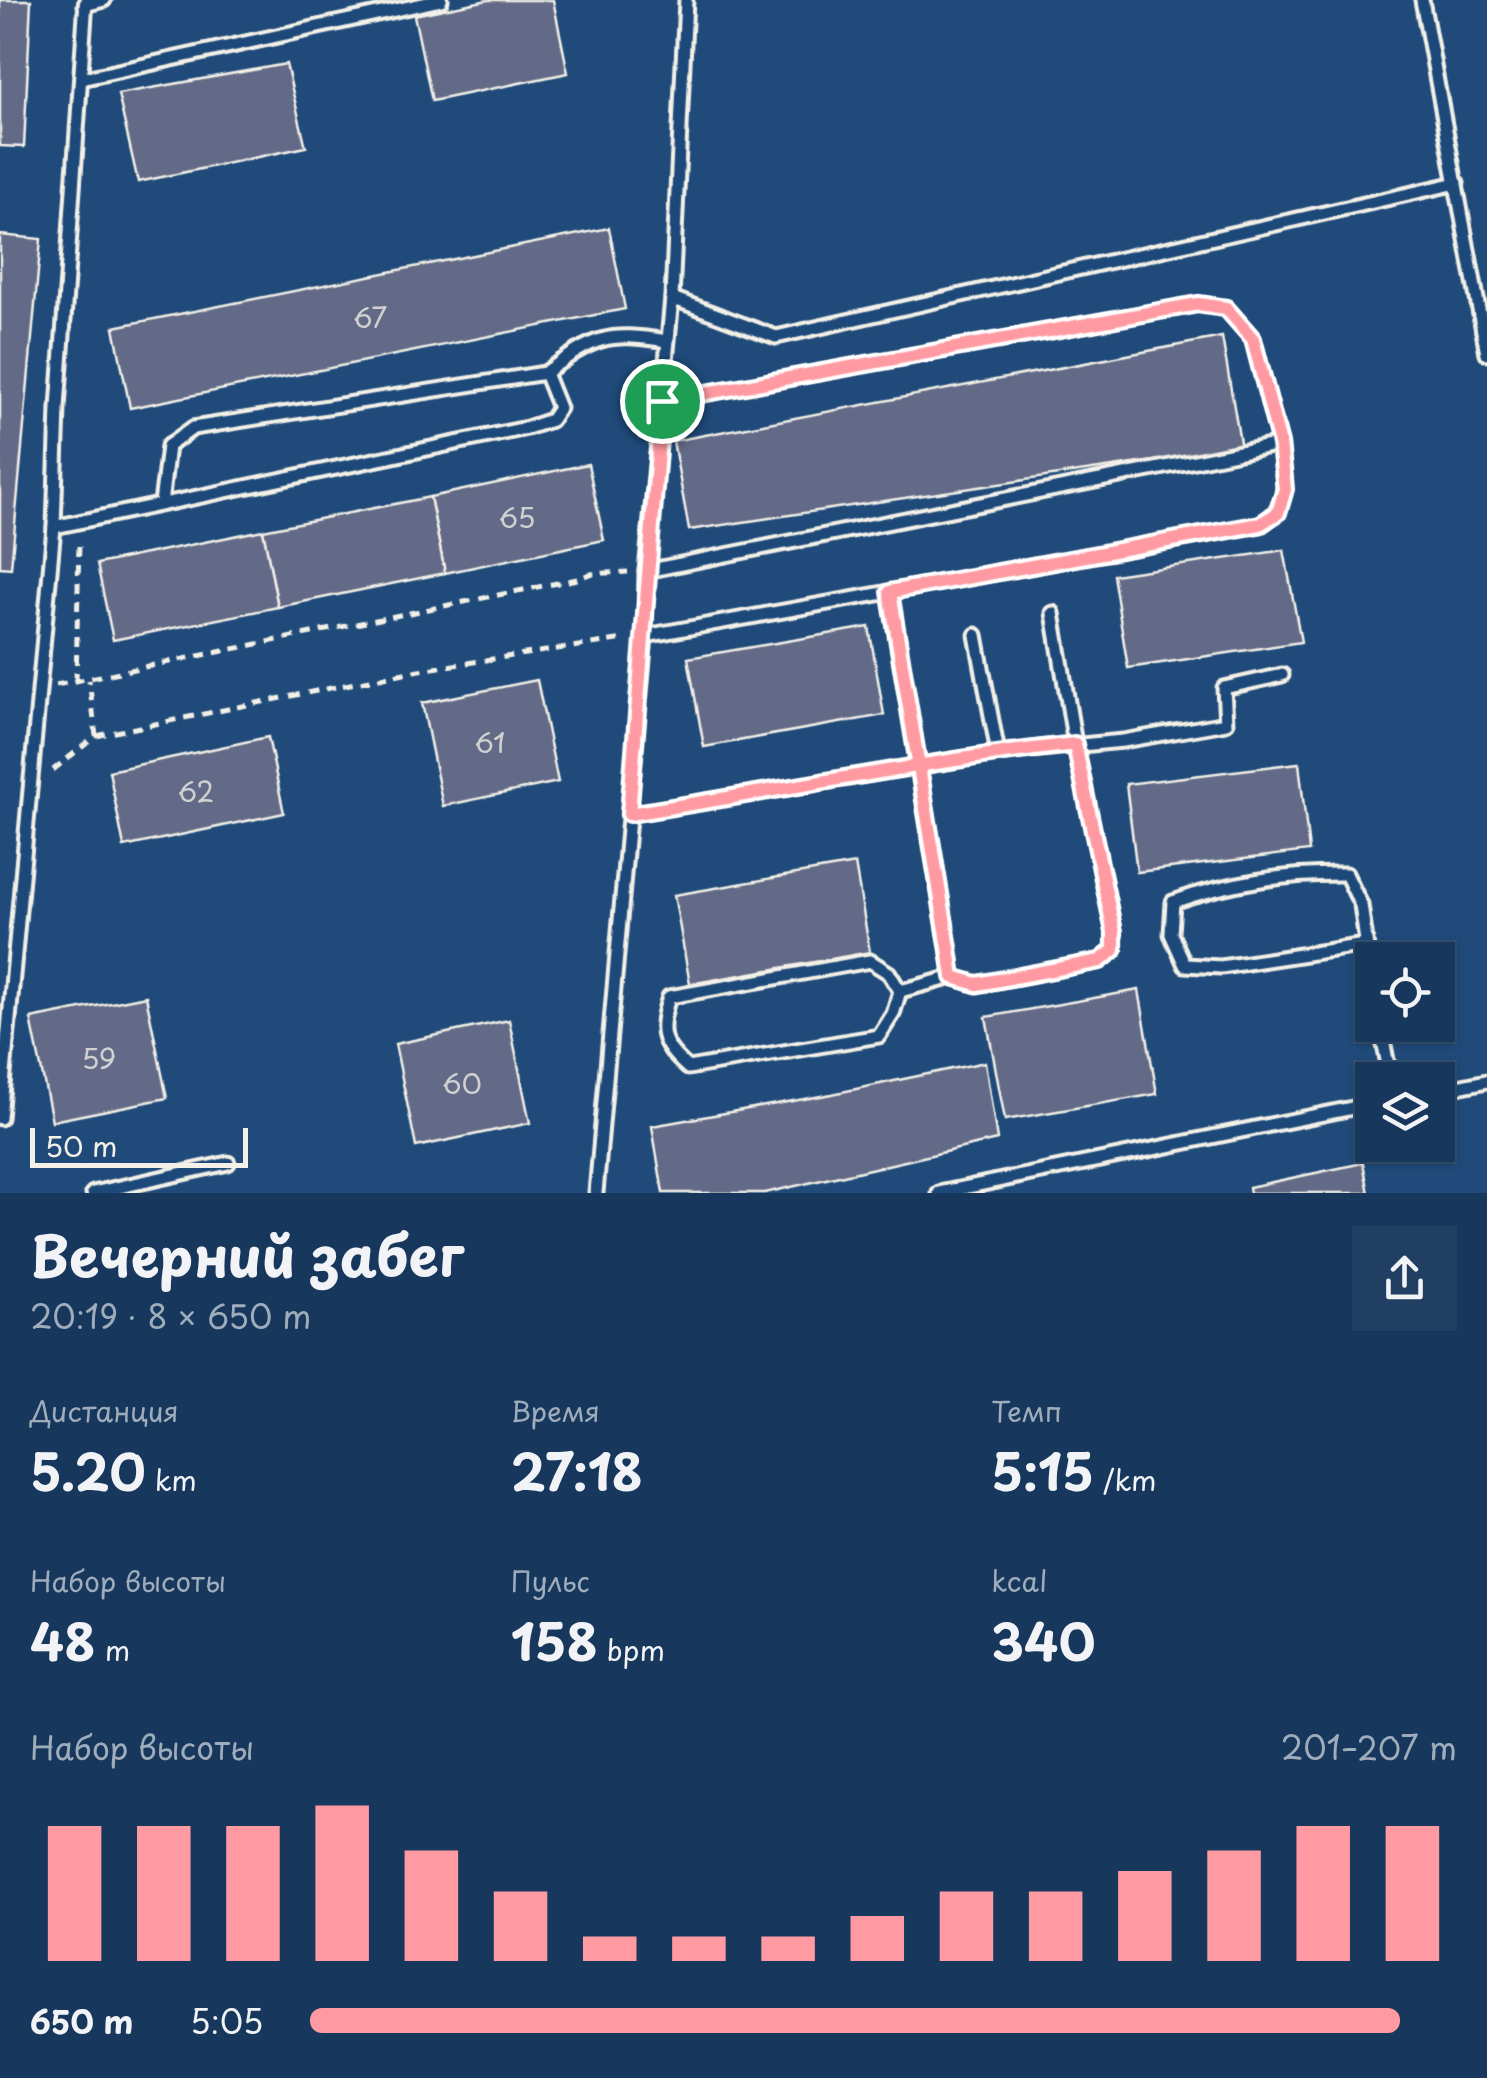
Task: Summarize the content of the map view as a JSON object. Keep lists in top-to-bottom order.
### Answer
{
  "house_numbers": [
    "67",
    "65",
    "61",
    "62",
    "59",
    "60"
  ],
  "scale_bar": "50 m",
  "page": {
    "scale": "50 m",
    "heading": ["Вечерний забег", "20:19 · 8 × 650 m"],
    "stats": [
      ["Дистанция", "5.20 km"],
      ["Время", "27:18"],
      ["Темп", "5:15 /km"],
      ["Набор высоты", "48 m"],
      ["Пульс", "158 bpm"],
      ["kcal", "340"]
    ],
    "chart": ["Набор высоты", "201–207 m"],
    "list": [
      {
        "name": "650 m",
        "note": "5:05"
      }
    ]
  }
}
